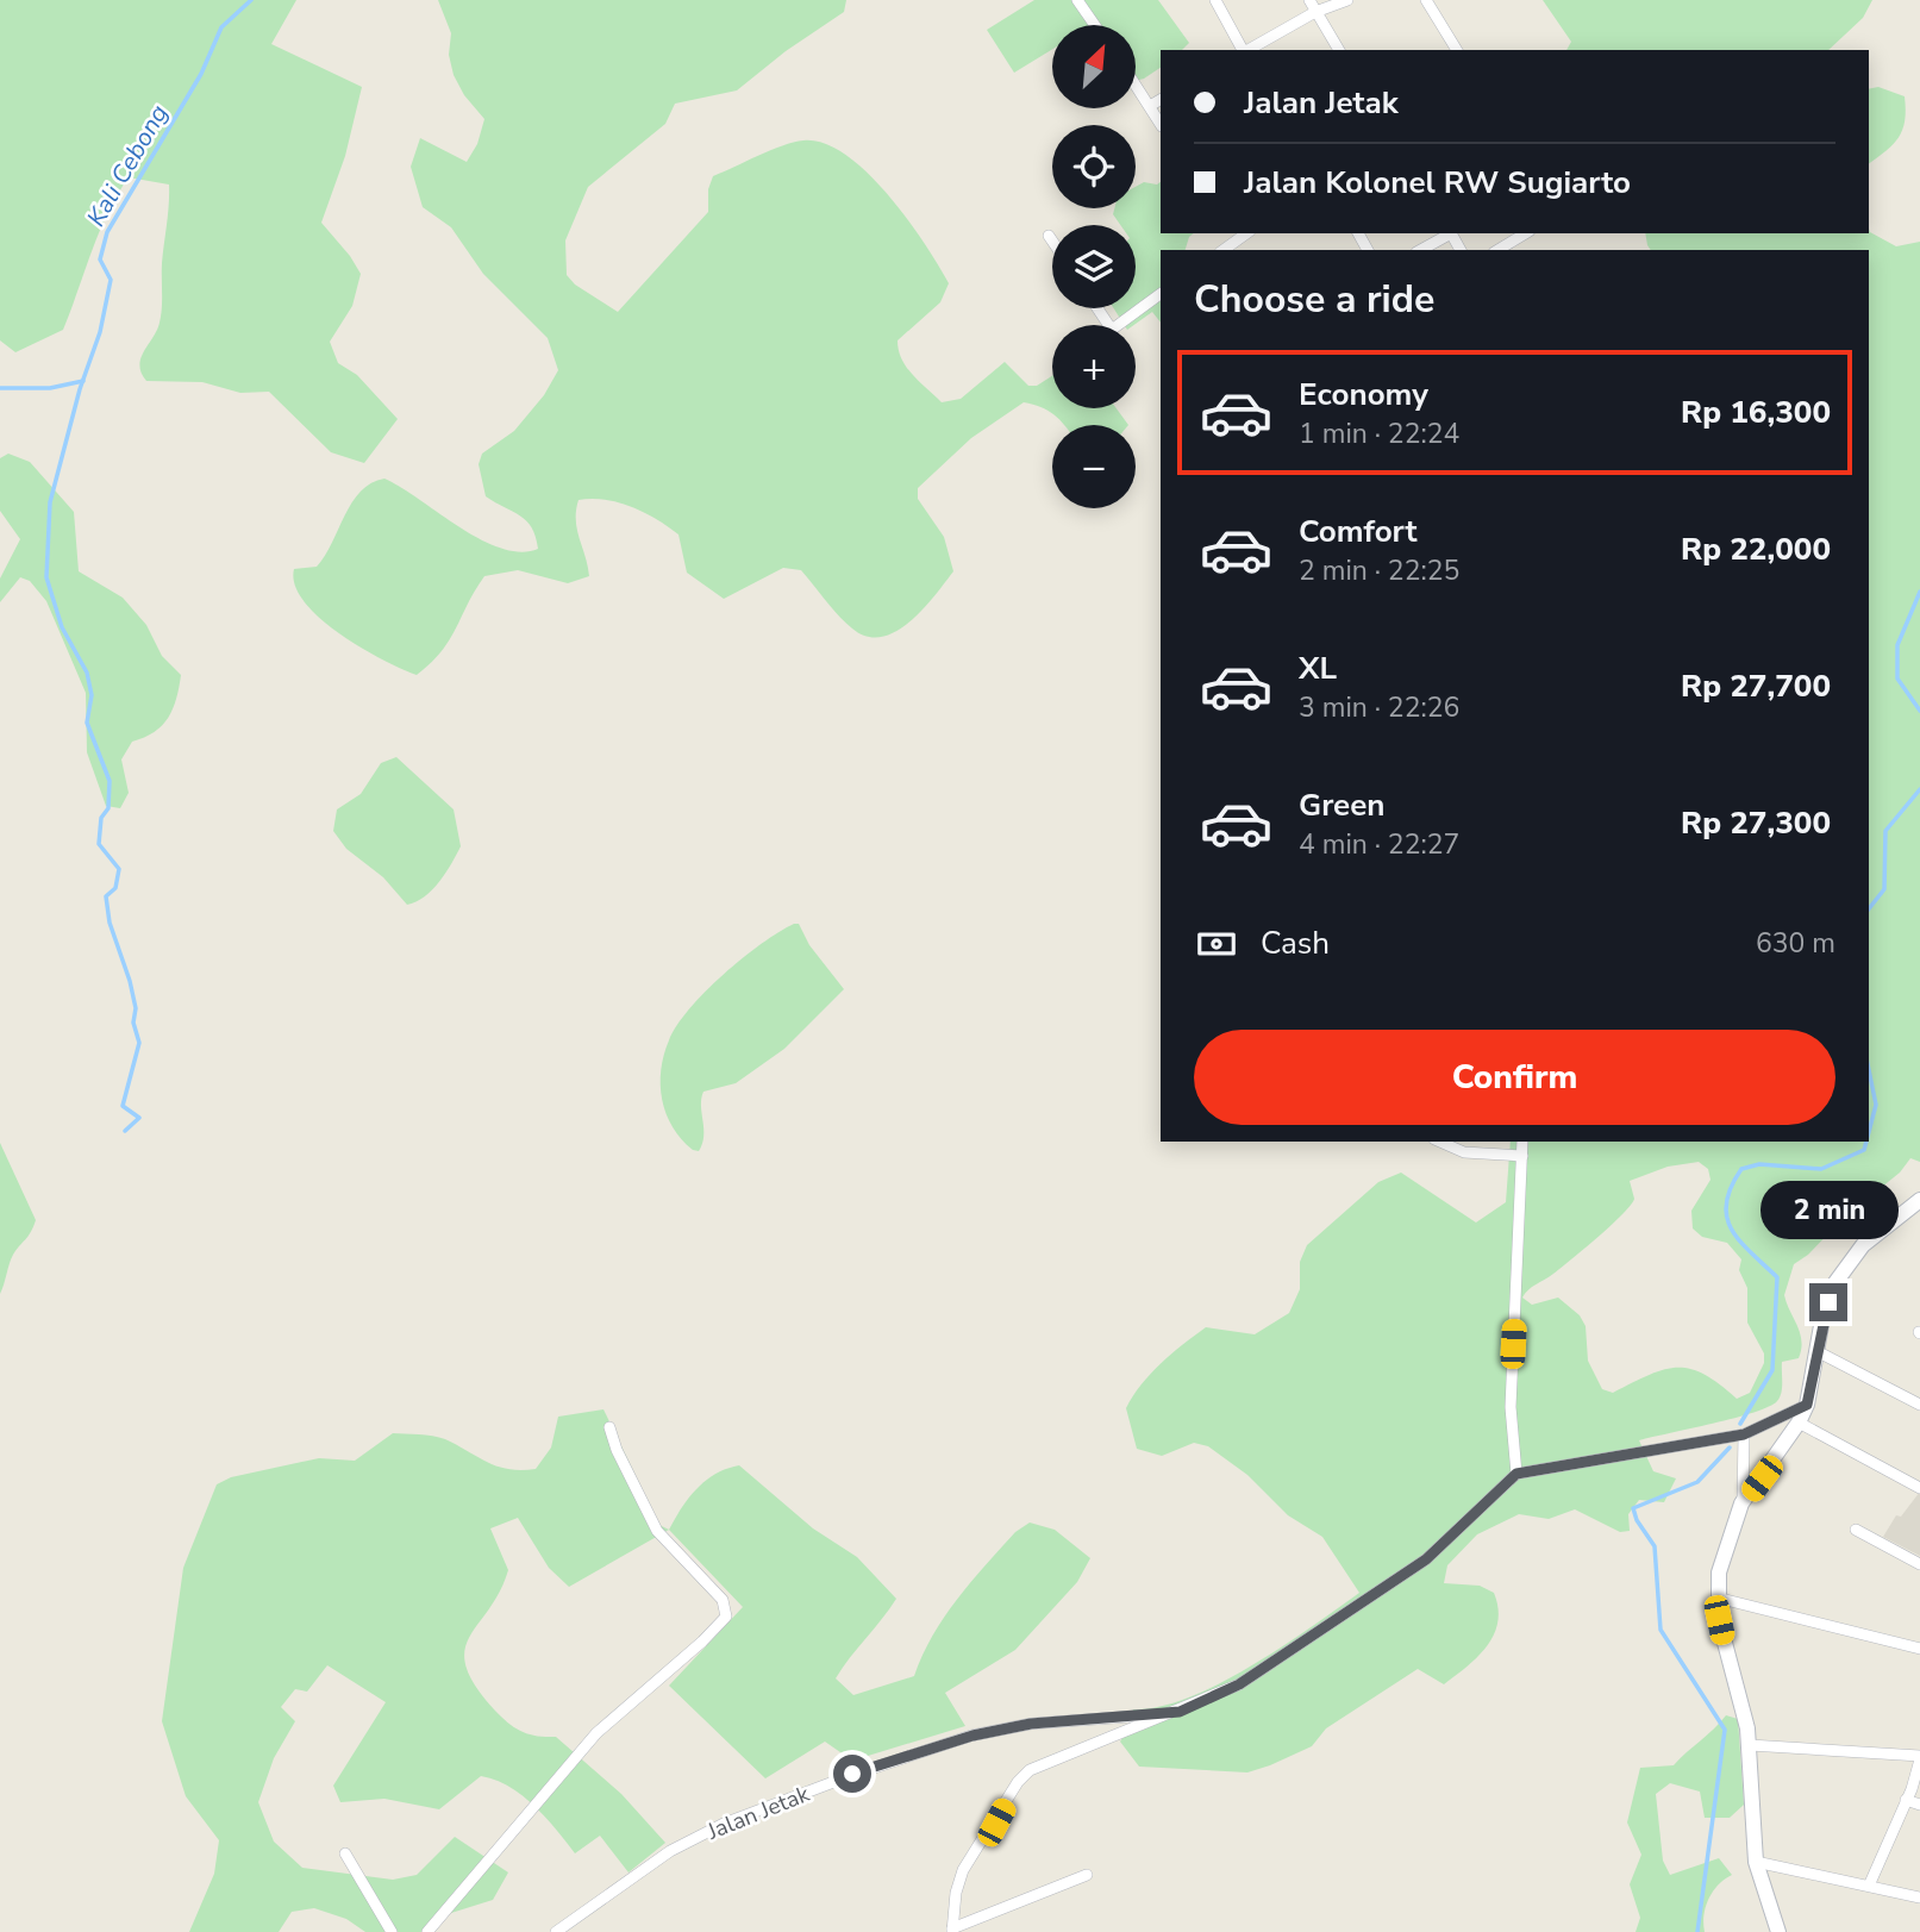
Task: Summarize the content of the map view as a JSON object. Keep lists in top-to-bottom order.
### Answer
{
  "streets": {
    "street": ["Jalan Jetak"]
  },
  "water": ["Kali Cebong"],
  "north": "top right",
  "page": {
    "map_buttons": ["+", "−"],
    "banner": ["Jalan Jetak", "Jalan Kolonel RW Sugiarto"],
    "heading": "Choose a ride",
    "list": [
      {
        "name": "Economy",
        "note": "1 min · 22:24",
        "value": "Rp 16,300"
      },
      {
        "name": "Comfort",
        "note": "2 min · 22:25",
        "value": "Rp 22,000"
      },
      {
        "name": "XL",
        "note": "3 min · 22:26",
        "value": "Rp 27,700"
      },
      {
        "name": "Green",
        "note": "4 min · 22:27",
        "value": "Rp 27,300"
      }
    ],
    "pay": ["Cash", "630 m"],
    "buttons": "Confirm",
    "bubble": "2 min"
  }
}
